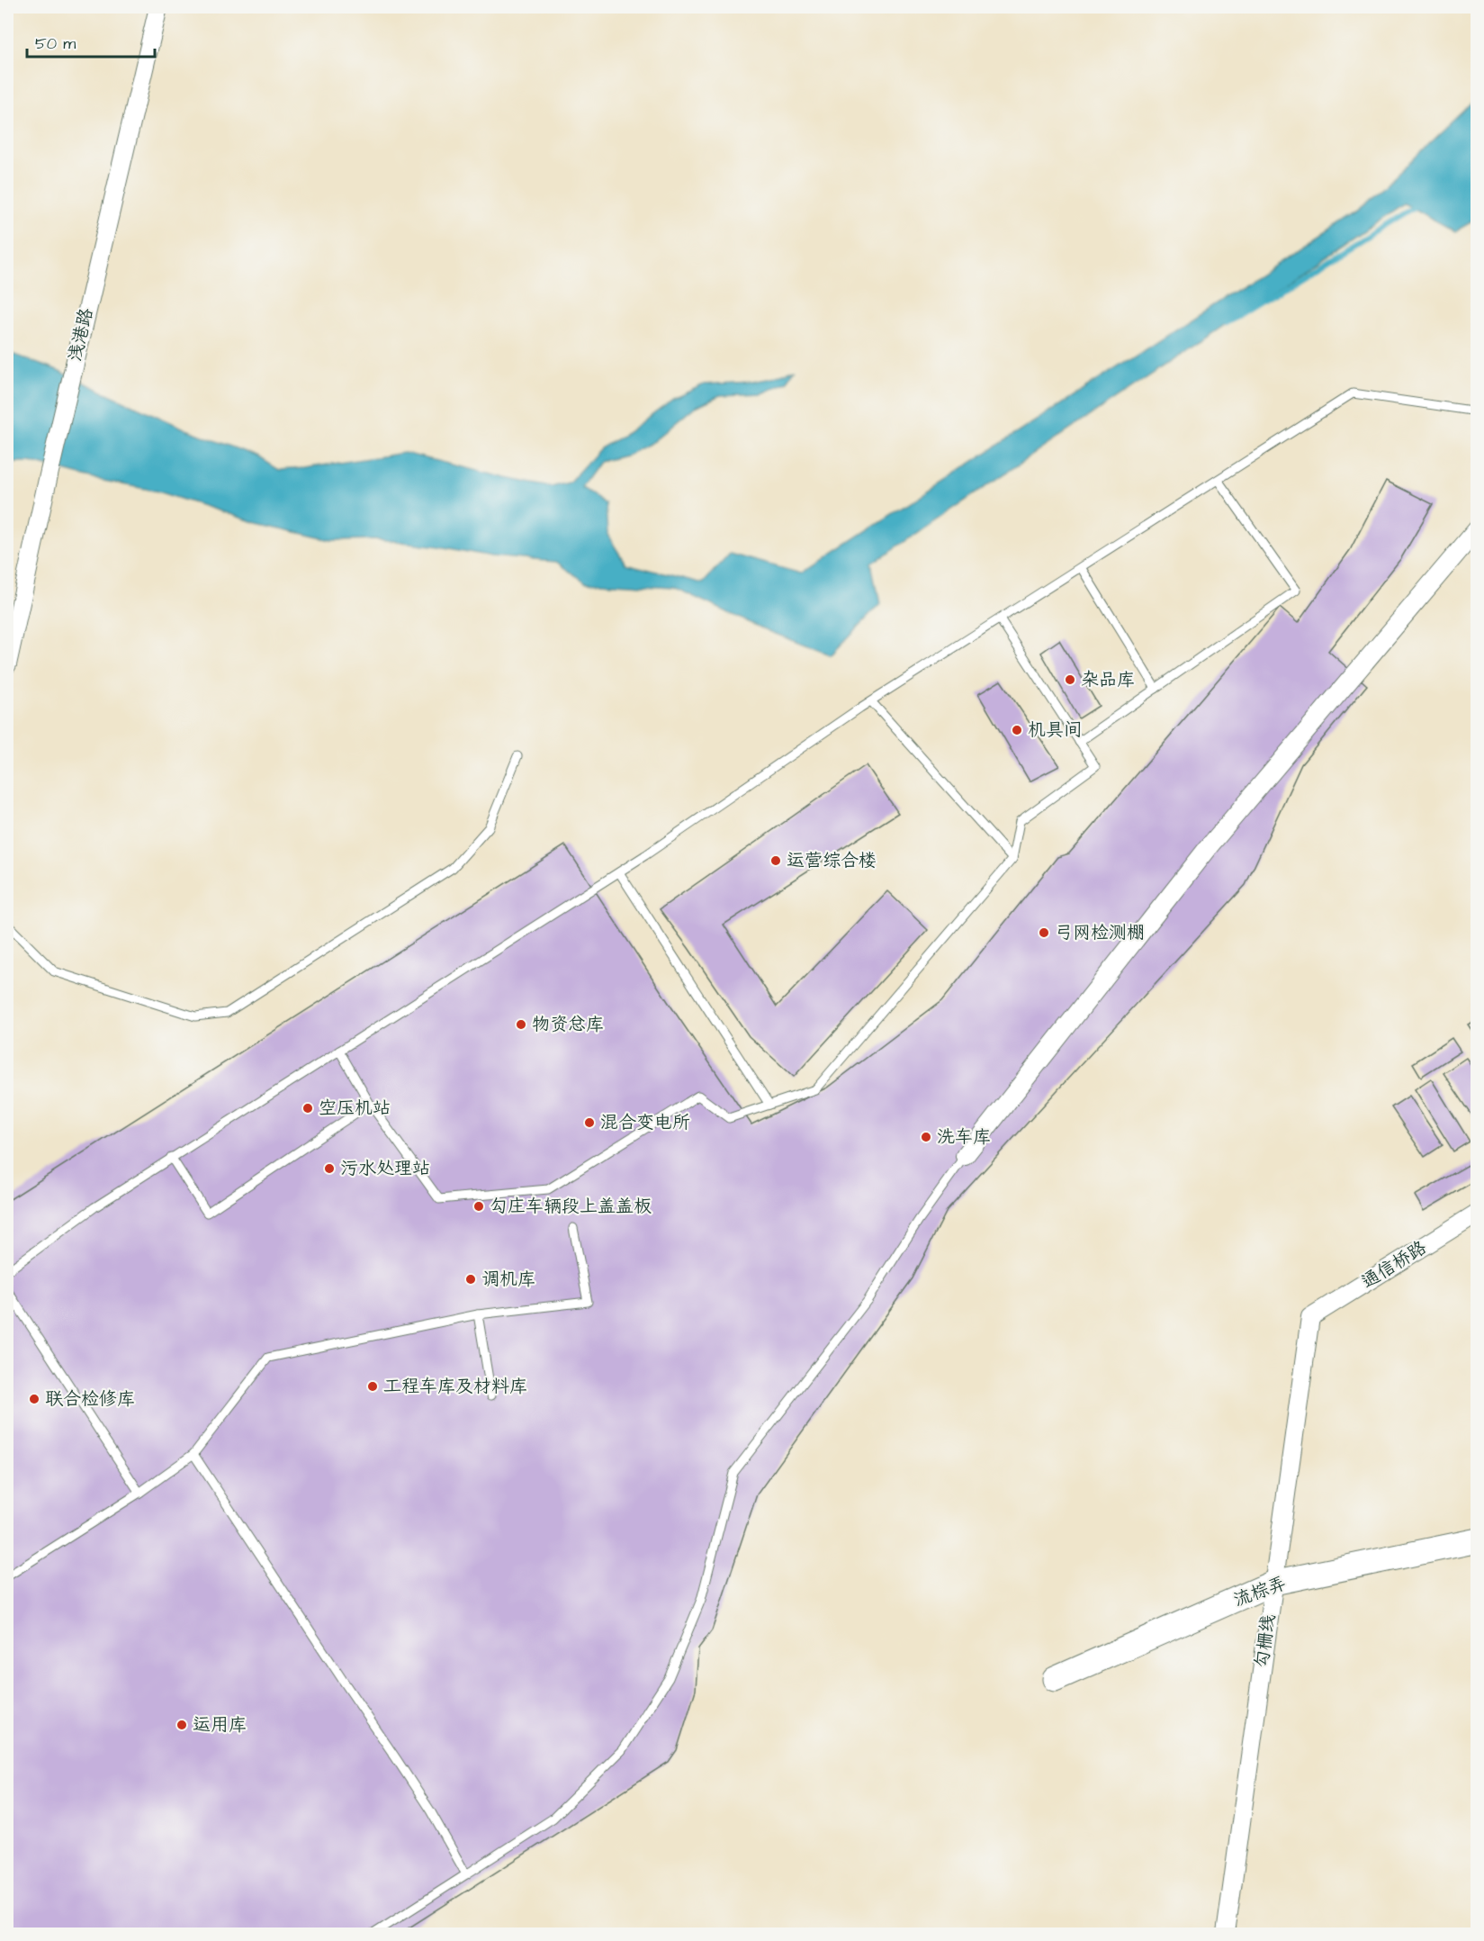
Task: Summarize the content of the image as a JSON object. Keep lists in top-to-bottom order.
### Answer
{
  "streets": {
    "street": [
      "浅港路",
      "通信桥路",
      "流棕弄",
      "勾栅线"
    ]
  },
  "crossings": [
    ["通信桥路", "勾栅线"],
    ["流棕弄", "勾栅线"]
  ],
  "places": [
    "杂品库",
    "机具间",
    "运营综合楼",
    "弓网检测棚",
    "物资总库",
    "空压机站",
    "混合变电所",
    "洗车库",
    "污水处理站",
    "勾庄车辆段上盖盖板",
    "调机库",
    "工程车库及材料库",
    "联合检修库",
    "运用库"
  ],
  "scale_bar": "50 m"
}
